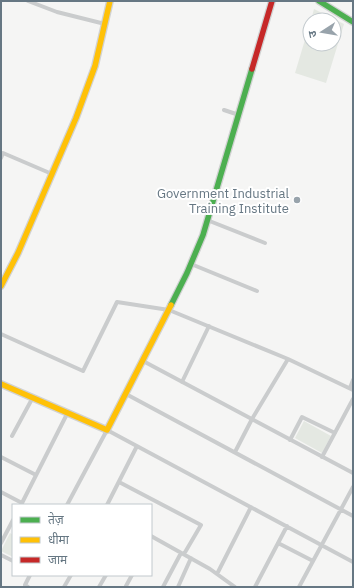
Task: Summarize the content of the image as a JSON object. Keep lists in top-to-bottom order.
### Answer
{
  "places": ["Government Industrial Training Institute"],
  "legend": ["तेज़", "धीमा", "जाम"],
  "north": "left"
}
